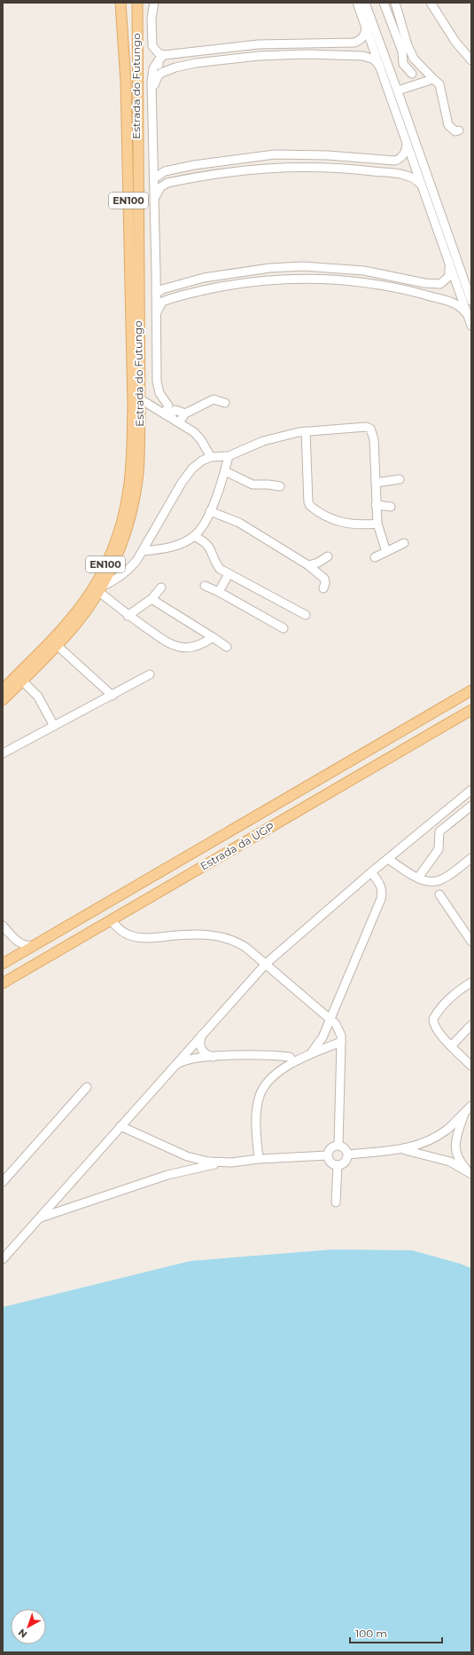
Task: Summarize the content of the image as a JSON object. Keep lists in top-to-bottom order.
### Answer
{
  "streets": {
    "main road": ["Estrada do Futungo", "EN100", "Estrada da UGP"]
  },
  "scale_bar": "100 m",
  "north": "bottom left"
}
